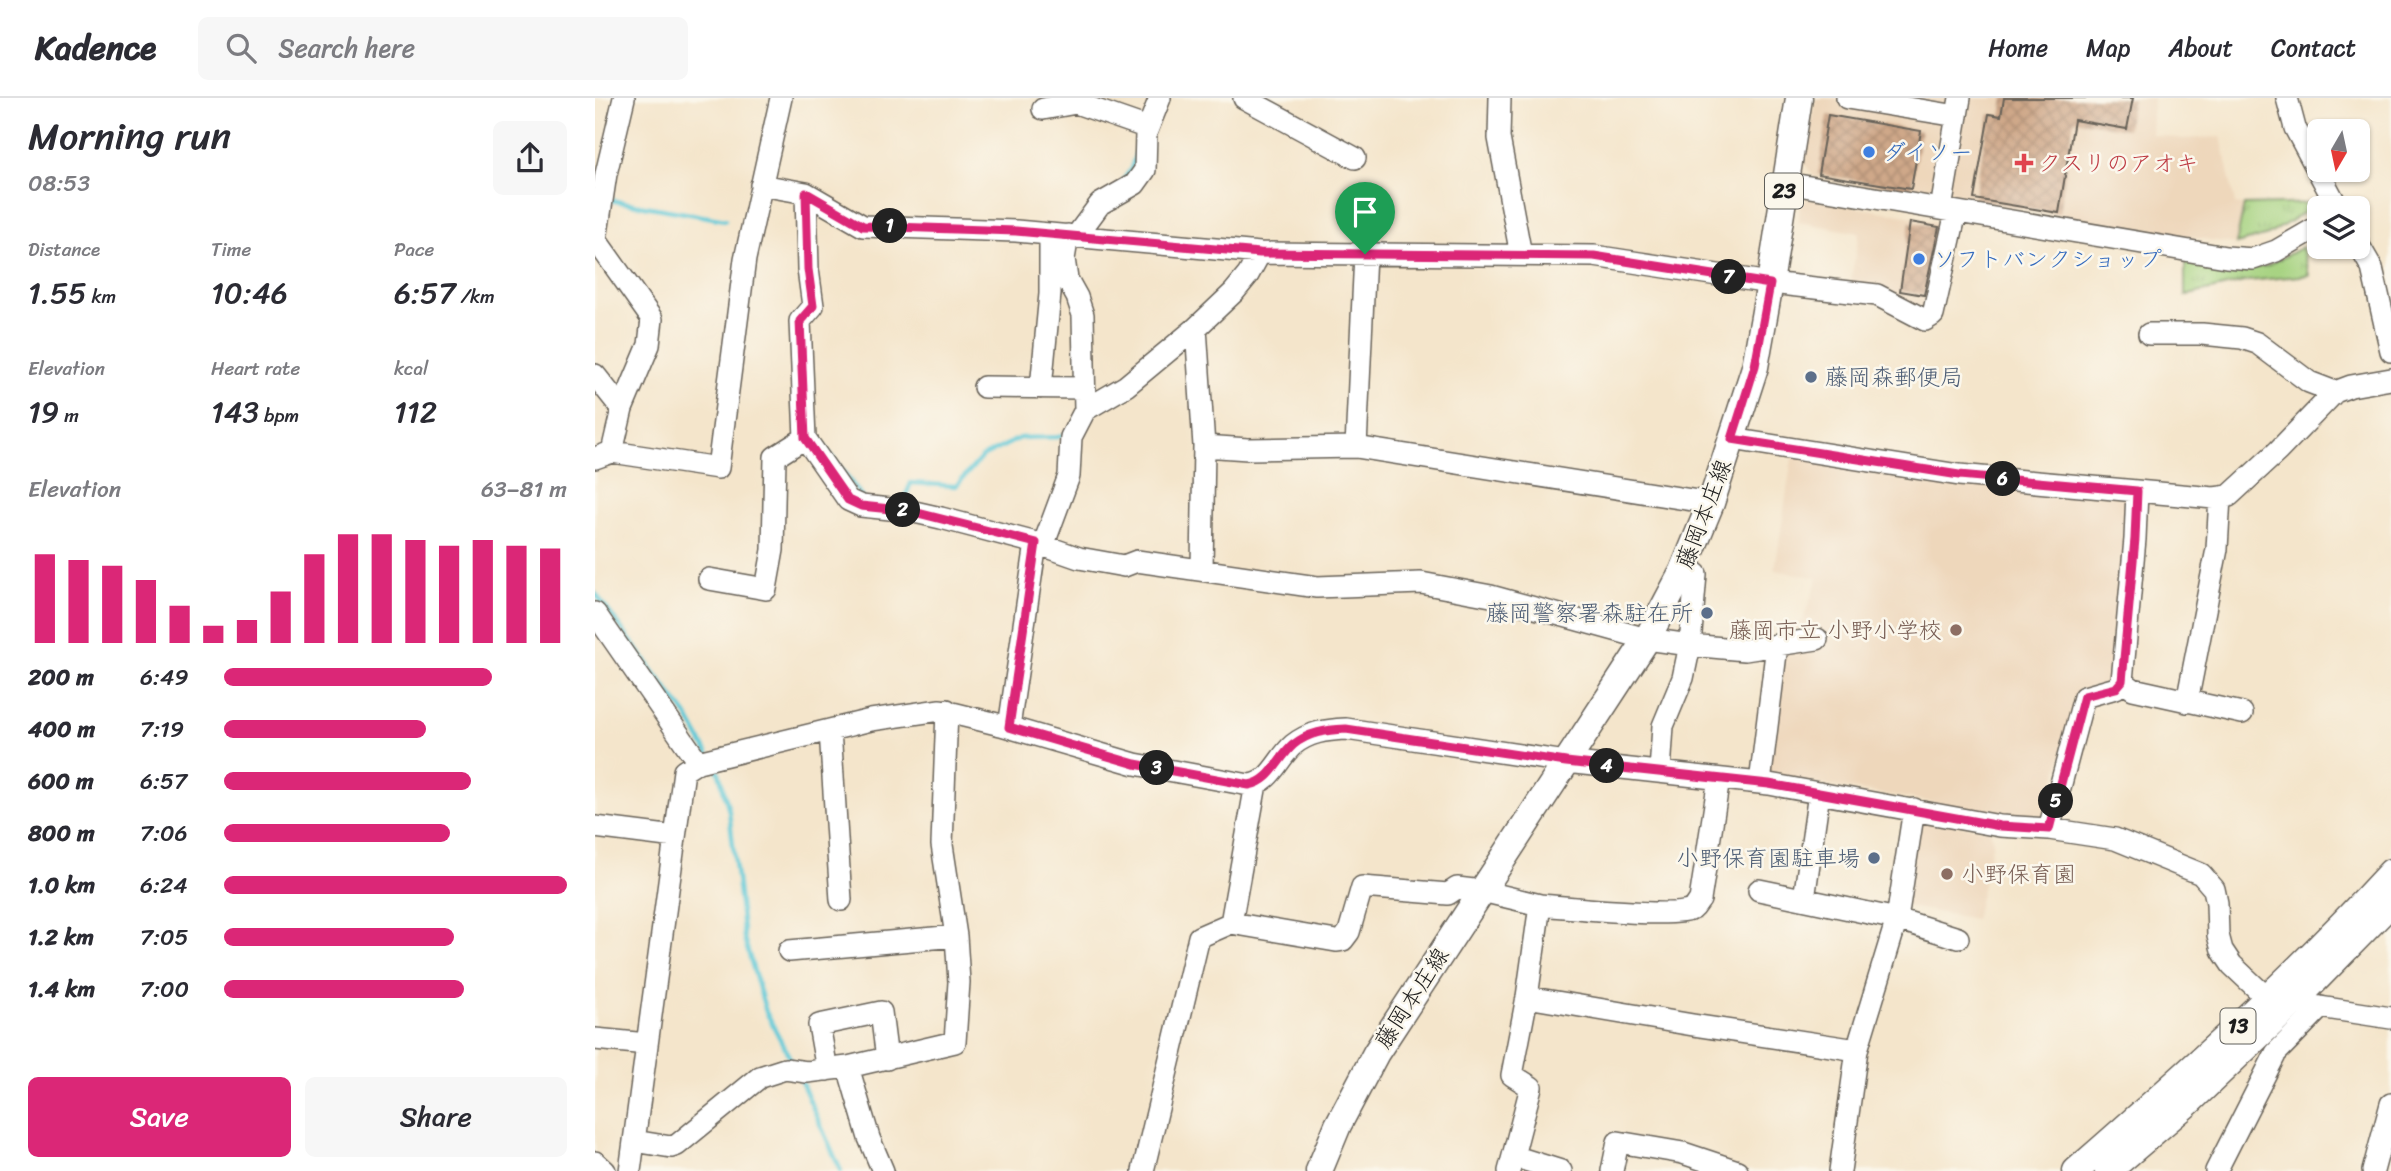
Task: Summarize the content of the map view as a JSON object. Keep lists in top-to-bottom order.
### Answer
{
  "streets": {
    "main road": ["23", "藤岡本庄線", "13"]
  },
  "places": {
    "other": [
      "ダイソー",
      "ソフトバンクショップ",
      "藤岡森郵便局",
      "藤岡警察署森駐在所",
      "藤岡市立 小野小学校",
      "小野保育園駐車場",
      "小野保育園"
    ],
    "health": ["クスリのアオキ"]
  },
  "north": "bottom",
  "page": {
    "header": "Kadence",
    "search": "Search here",
    "nav": [
      "Home",
      "Map",
      "About",
      "Contact"
    ],
    "heading": ["Morning run", "08:53"],
    "pins": [
      "1",
      "7",
      "6",
      "2",
      "4",
      "3",
      "5"
    ],
    "stats": [
      ["Distance", "1.55 km"],
      ["Time", "10:46"],
      ["Pace", "6:57 /km"],
      ["Elevation", "19 m"],
      ["Heart rate", "143 bpm"],
      ["kcal", "112"]
    ],
    "chart": ["Elevation", "63–81 m"],
    "list": [
      {
        "name": "200 m",
        "note": "6:49"
      },
      {
        "name": "400 m",
        "note": "7:19"
      },
      {
        "name": "600 m",
        "note": "6:57"
      },
      {
        "name": "800 m",
        "note": "7:06"
      },
      {
        "name": "1.0 km",
        "note": "6:24"
      },
      {
        "name": "1.2 km",
        "note": "7:05"
      },
      {
        "name": "1.4 km",
        "note": "7:00"
      }
    ],
    "buttons": ["Save", "Share"]
  }
}
